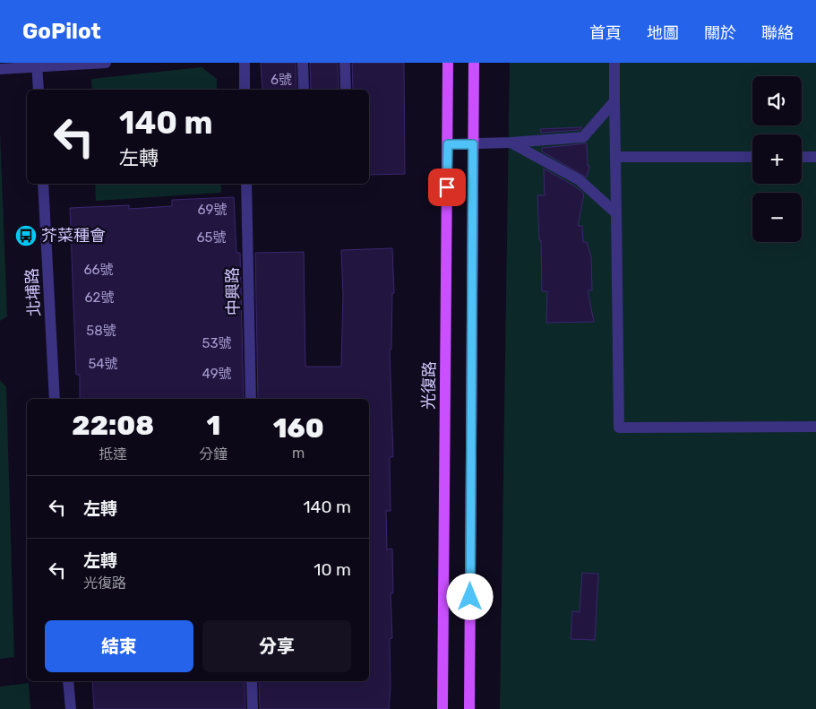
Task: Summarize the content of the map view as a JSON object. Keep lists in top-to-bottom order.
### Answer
{
  "streets": {
    "main road": ["光復路"],
    "street": ["中興路", "北埔路"]
  },
  "places": {
    "bus stop": ["芥菜種會"]
  },
  "house_numbers": [
    "6號",
    "69號",
    "65號",
    "66號",
    "62號",
    "58號",
    "53號",
    "54號",
    "49號"
  ],
  "page": {
    "header": "GoPilot",
    "nav": [
      "首頁",
      "地圖",
      "關於",
      "聯絡"
    ],
    "map_buttons": ["+", "−"],
    "turn": ["140 m", "左轉"],
    "eta": [
      "22:08",
      "抵達",
      "1",
      "分鐘",
      "160",
      "m"
    ],
    "list": [
      {
        "name": "左轉",
        "value": "140 m"
      },
      {
        "name": "左轉",
        "note": "光復路",
        "value": "10 m"
      }
    ],
    "buttons": ["結束", "分享"]
  }
}
